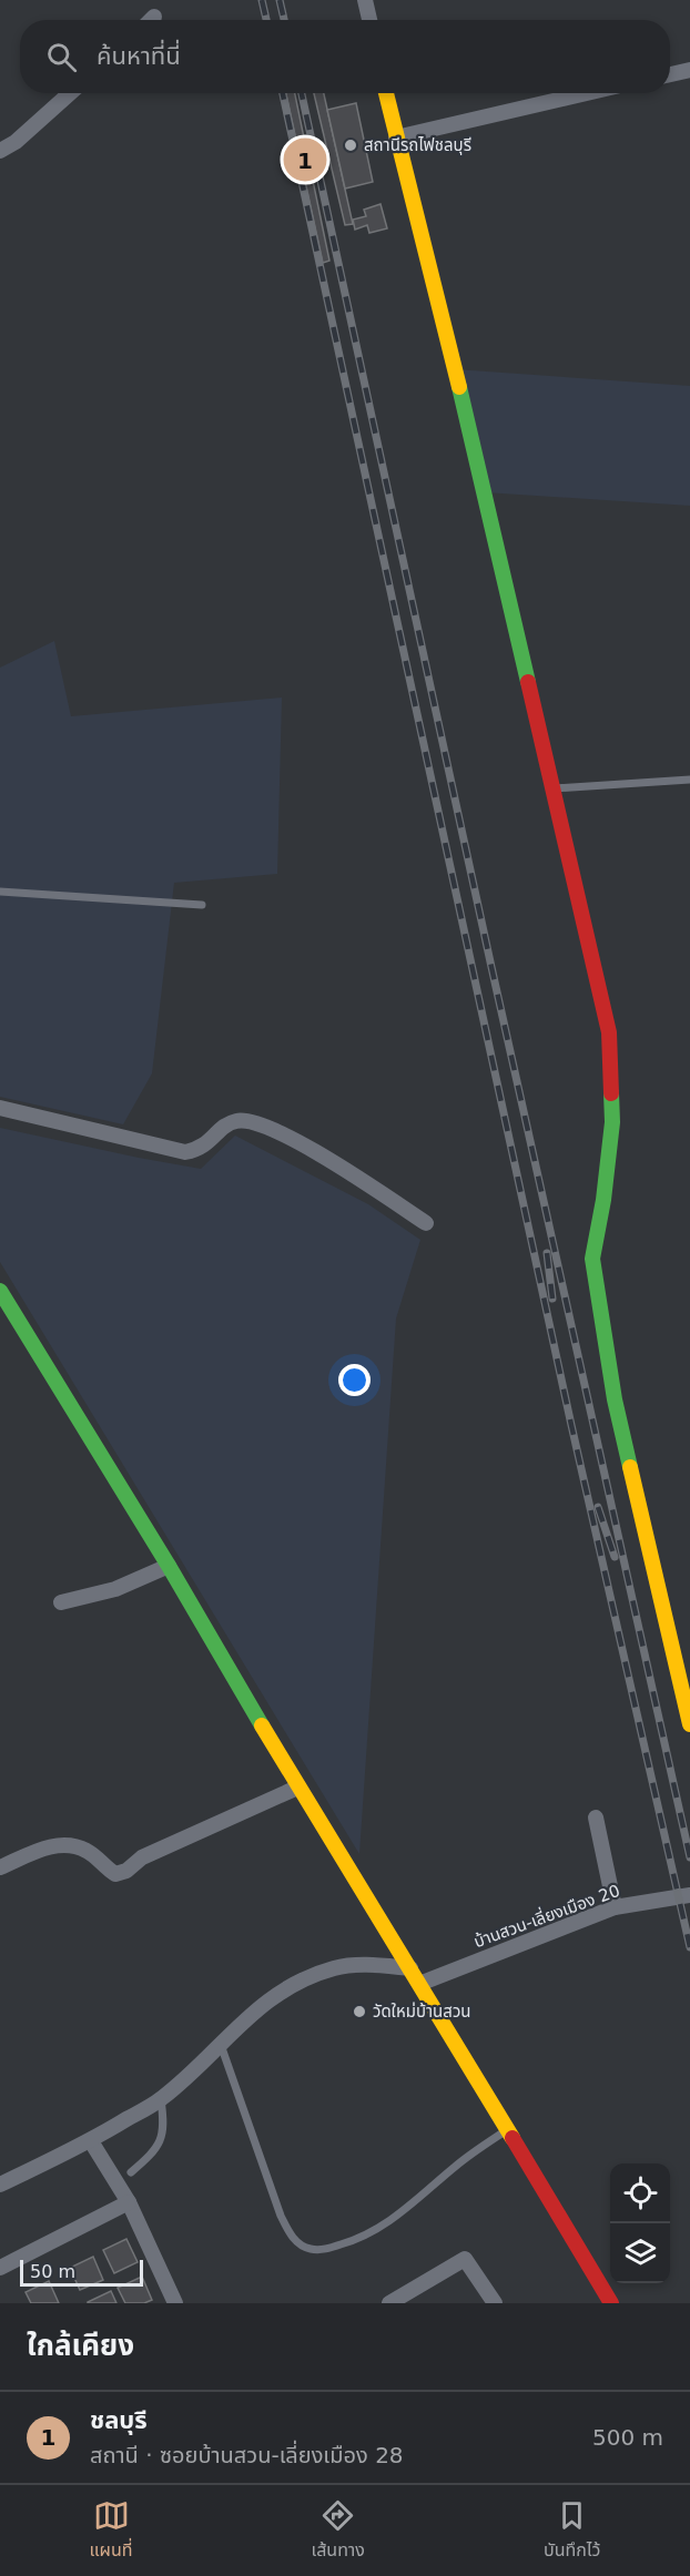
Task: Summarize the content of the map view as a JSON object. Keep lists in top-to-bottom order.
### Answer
{
  "streets": {
    "street": ["บ้านสวน-เลี่ยงเมือง 20"]
  },
  "places": ["สถานีรถไฟชลบุรี", "วัดใหม่บ้านสวน"],
  "scale_bar": "50 m",
  "page": {
    "search": "ค้นหาที่นี่",
    "pins": "1",
    "scale": "50 m",
    "heading": "ใกล้เคียง",
    "list": [
      {
        "mark": "1",
        "name": "ชลบุรี",
        "note": "สถานี · ซอยบ้านสวน-เลี่ยงเมือง 28",
        "value": "500 m"
      }
    ],
    "nav": ["แผนที่", "เส้นทาง", "บันทึกไว้"]
  }
}
